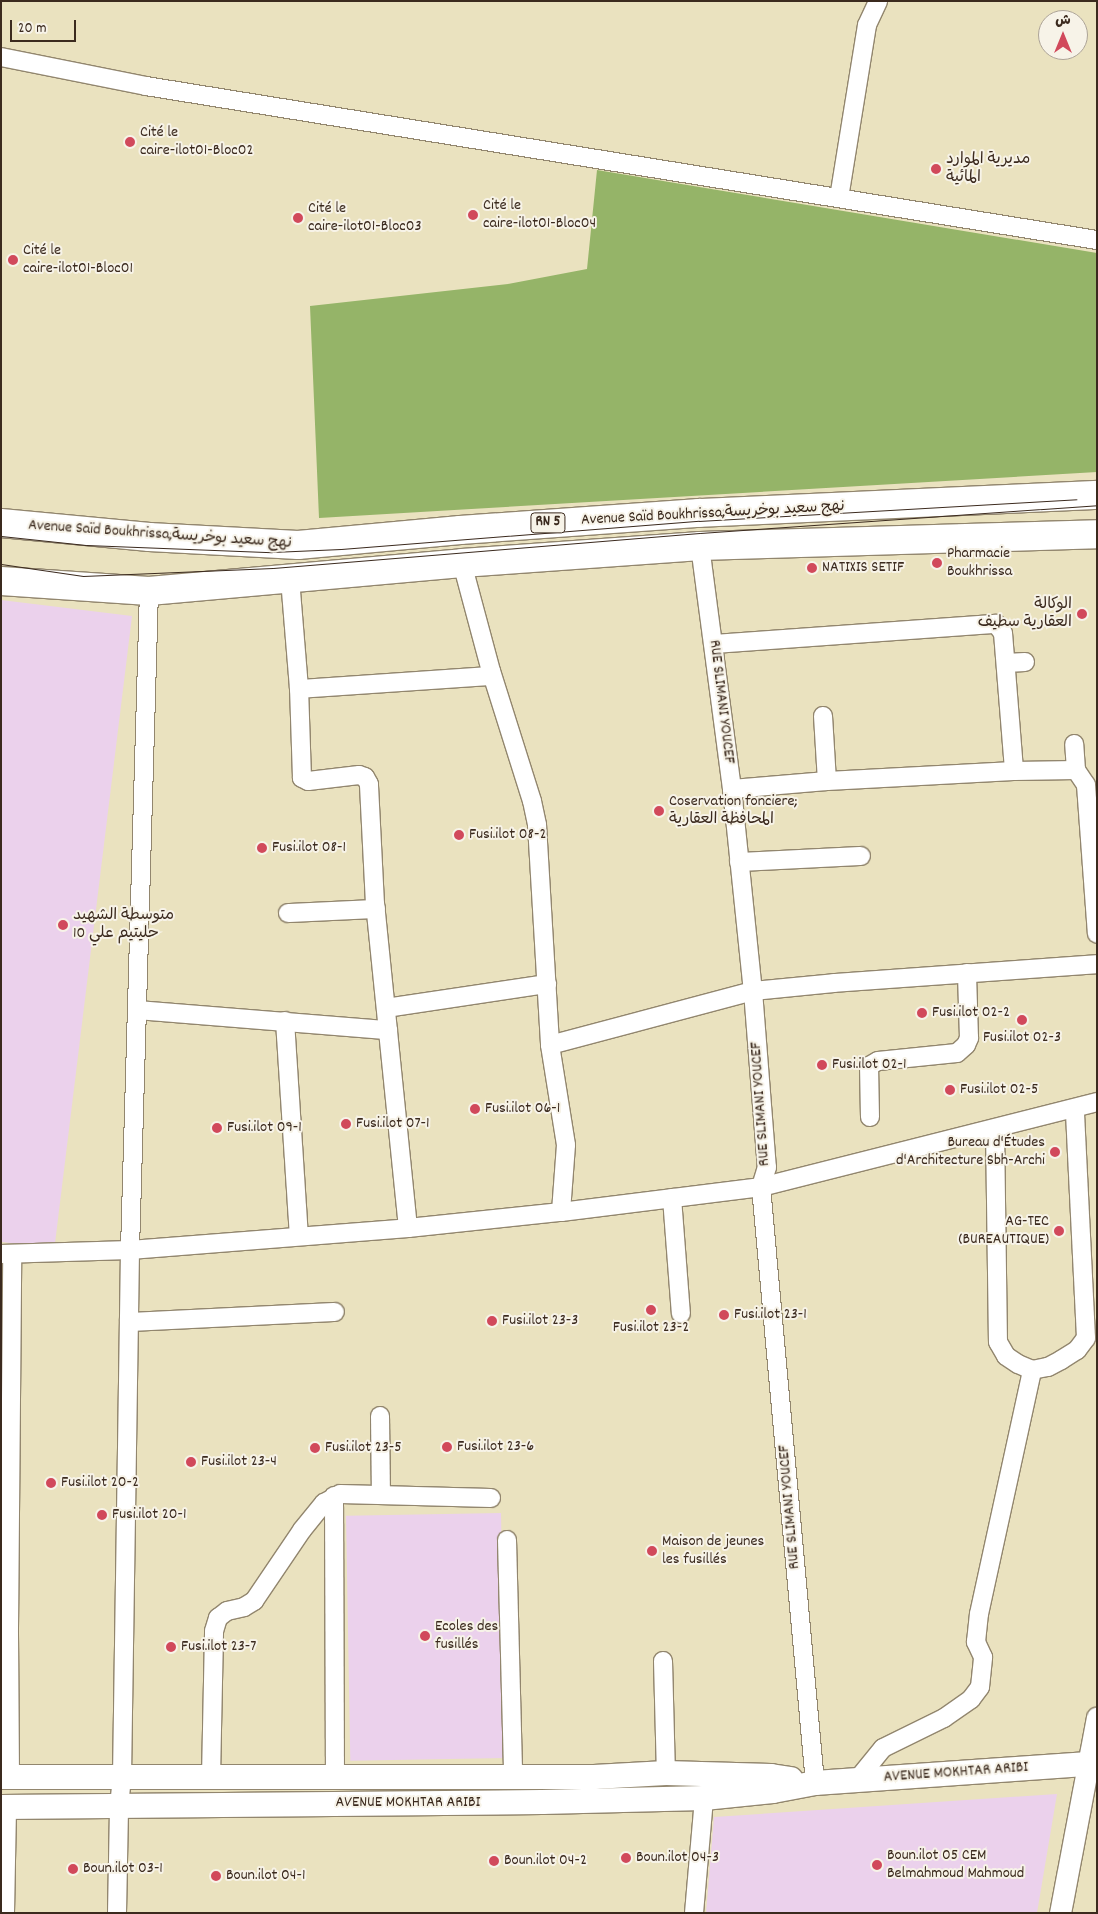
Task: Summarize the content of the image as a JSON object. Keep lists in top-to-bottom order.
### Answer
{
  "streets": {
    "main road": ["Avenue Saïd Boukhrissa;نهج سعيد بوخريسة", "RN 5", "AVENUE MOKHTAR ARIBI"],
    "street": ["RUE SLIMANI YOUCEF"]
  },
  "crossings": [
    ["Avenue Saïd Boukhrissa;نهج سعيد بوخريسة", "RUE SLIMANI YOUCEF"],
    ["RUE SLIMANI YOUCEF", "AVENUE MOKHTAR ARIBI"]
  ],
  "places": [
    "Cité le caire-ilot01-Bloc02",
    "مديرية الموارد المائية",
    "Cité le caire-ilot01-Bloc04",
    "Cité le caire-ilot01-Bloc03",
    "Cité le caire-ilot01-Bloc01",
    "Pharmacie Boukhrissa",
    "NATIXIS SETIF",
    "الوكالة العقارية سطيف",
    "Coservation fonciere; المحافظة العقارية",
    "Fusi.ilot 08-2",
    "Fusi.ilot 08-1",
    "متوسطة الشهيد حليتيم علي 10",
    "Fusi.ilot 02-2",
    "Fusi.ilot 02-3",
    "Fusi.ilot 02-1",
    "Fusi.ilot 02-5",
    "Fusi.ilot 06-1",
    "Fusi.ilot 07-1",
    "Fusi.ilot 09-1",
    "Bureau d'Études d'Architecture Sbh-Archi",
    "AG-TEC (BUREAUTIQUE)",
    "Fusi.ilot 23-2",
    "Fusi.ilot 23-1",
    "Fusi.ilot 23-3",
    "Fusi.ilot 23-6",
    "Fusi.ilot 23-5",
    "Fusi.ilot 23-4",
    "Fusi.ilot 20-2",
    "Fusi.ilot 20-1",
    "Maison de jeunes les fusillés",
    "Ecoles des fusillés",
    "Fusi.ilot 23-7",
    "Boun.ilot 04-3",
    "Boun.ilot 04-2",
    "Boun.ilot 05 CEM Belmahmoud Mahmoud",
    "Boun.ilot 03-1",
    "Boun.ilot 04-1"
  ],
  "scale_bar": "20 m",
  "north": "top"
}
